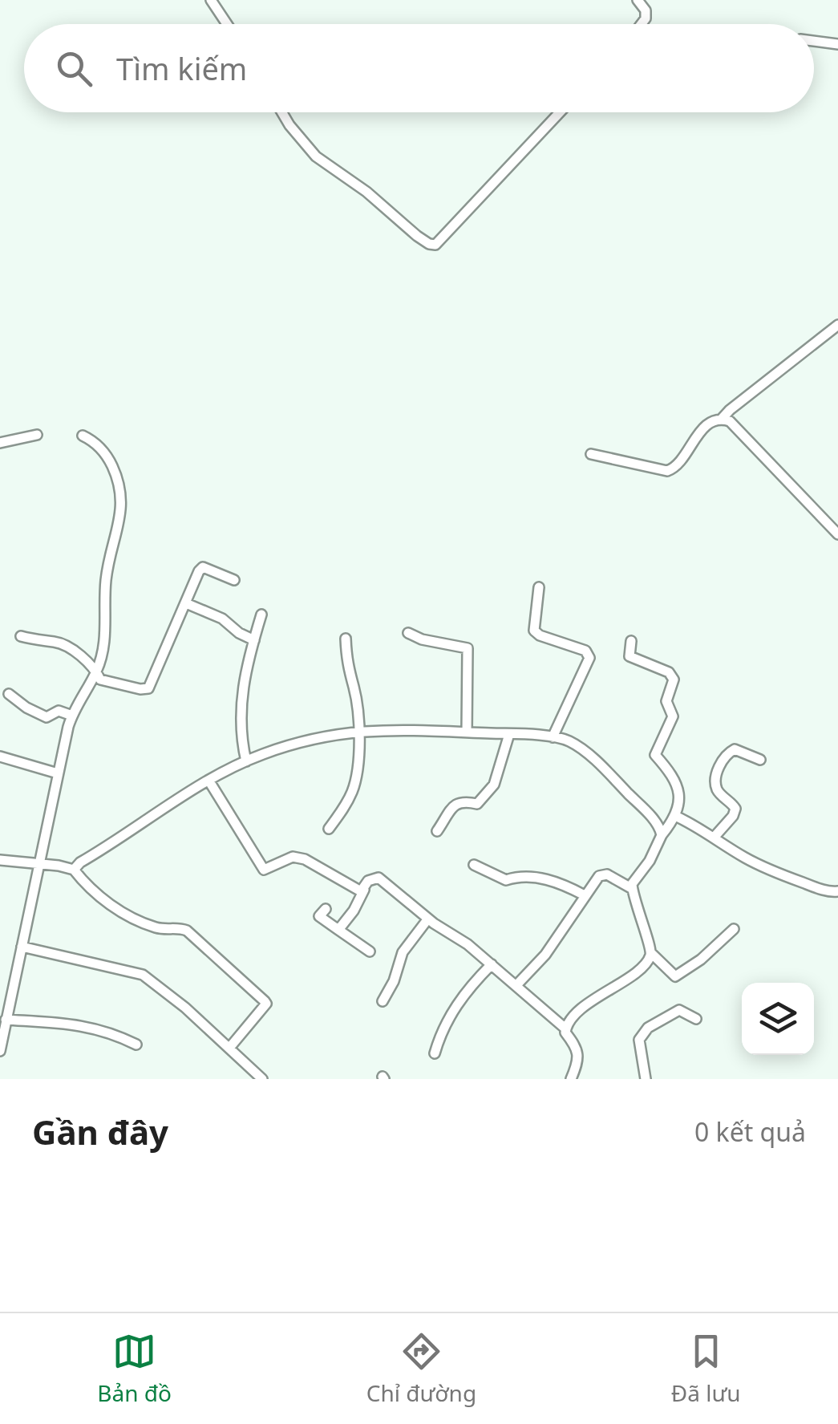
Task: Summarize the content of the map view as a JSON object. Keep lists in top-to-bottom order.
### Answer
{
  "page": {
    "search": "Tìm kiếm",
    "heading": ["Gần đây", "0 kết quả"],
    "nav": ["Bản đồ", "Chỉ đường", "Đã lưu"]
  }
}
